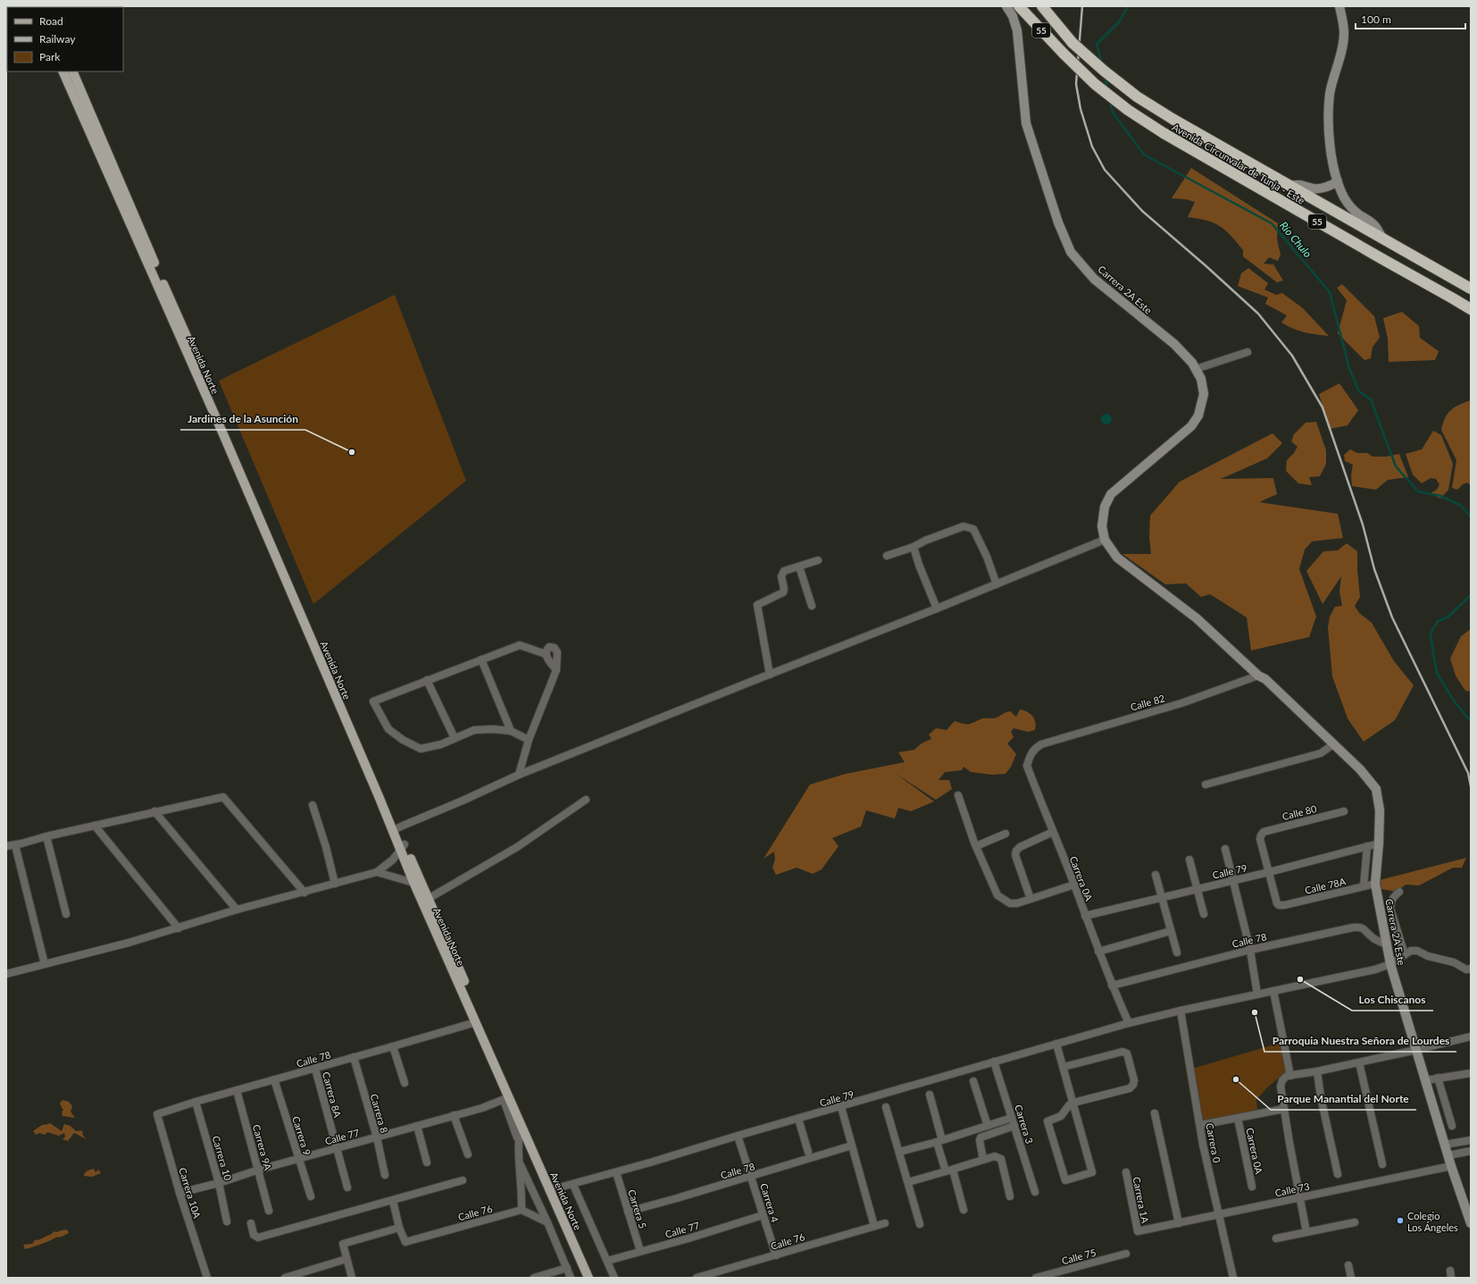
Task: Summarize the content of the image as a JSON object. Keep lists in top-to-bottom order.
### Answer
{
  "streets": {
    "highway": ["55", "Avenida Circunvalar de Tunja - Este"],
    "main road": ["Avenida Norte"],
    "street": [
      "Carrera 2A Este",
      "Calle 82",
      "Calle 80",
      "Calle 79",
      "Carrera 0A",
      "Calle 78A",
      "Calle 78",
      "Carrera 8A",
      "Carrera 8",
      "Carrera 3",
      "Carrera 9",
      "Calle 77",
      "Carrera 0",
      "Carrera 9A",
      "Carrera 10",
      "Calle 73",
      "Carrera 10A",
      "Carrera 1A",
      "Carrera 4",
      "Carrera 5",
      "Calle 76",
      "Calle 75"
    ]
  },
  "crossings": [
    ["Carrera 2A Este", "Calle 82"],
    ["Carrera 2A Este", "Calle 79"],
    ["Carrera 2A Este", "Calle 78A"],
    ["Carrera 2A Este", "Calle 78"],
    ["Carrera 2A Este", "Calle 73"],
    ["Avenida Norte", "Calle 79"],
    ["Avenida Norte", "Calle 78"],
    ["Avenida Norte", "Calle 77"],
    ["Calle 82", "Carrera 0A"],
    ["Calle 80", "Calle 79"],
    ["Calle 80", "Calle 78A"],
    ["Calle 79", "Carrera 0A"],
    ["Calle 79", "Calle 78A"],
    ["Calle 79", "Carrera 3"],
    ["Calle 79", "Carrera 4"],
    ["Calle 79", "Carrera 5"],
    ["Carrera 0A", "Calle 78"],
    ["Calle 78", "Carrera 8A"],
    ["Calle 78", "Carrera 8"],
    ["Calle 78", "Carrera 9"],
    ["Calle 78", "Carrera 9A"],
    ["Calle 78", "Carrera 10"],
    ["Calle 78", "Carrera 10A"],
    ["Calle 78", "Carrera 4"],
    ["Calle 78", "Carrera 5"],
    ["Carrera 8A", "Calle 77"],
    ["Carrera 8", "Calle 77"],
    ["Carrera 9", "Calle 77"],
    ["Calle 77", "Carrera 9A"],
    ["Calle 77", "Carrera 10"],
    ["Calle 77", "Carrera 10A"],
    ["Calle 77", "Carrera 4"],
    ["Calle 77", "Carrera 5"],
    ["Carrera 0", "Calle 73"],
    ["Calle 73", "Carrera 1A"],
    ["Carrera 4", "Calle 76"]
  ],
  "water": ["Río Chulo"],
  "places": [
    "Jardines de la Asunción",
    "Los Chiscanos",
    "Parroquia Nuestra Señora de Lourdes",
    "Parque Manantial del Norte",
    "Colegio Los Ángeles"
  ],
  "legend": ["Road", "Railway", "Park"],
  "scale_bar": "100 m"
}
